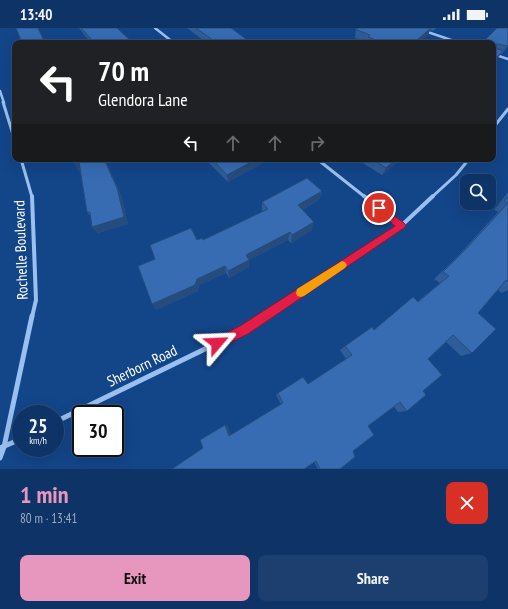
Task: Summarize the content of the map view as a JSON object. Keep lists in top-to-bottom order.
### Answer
{
  "streets": {
    "street": ["Rochelle Boulevard", "Sherborn Road"]
  },
  "page": {
    "status": "13:40",
    "turn": ["70 m", "Glendora Lane"],
    "speed": "25 km/h",
    "limit": "30",
    "heading": ["1 min", "80 m · 13:41"],
    "buttons": ["Exit", "Share"]
  }
}
